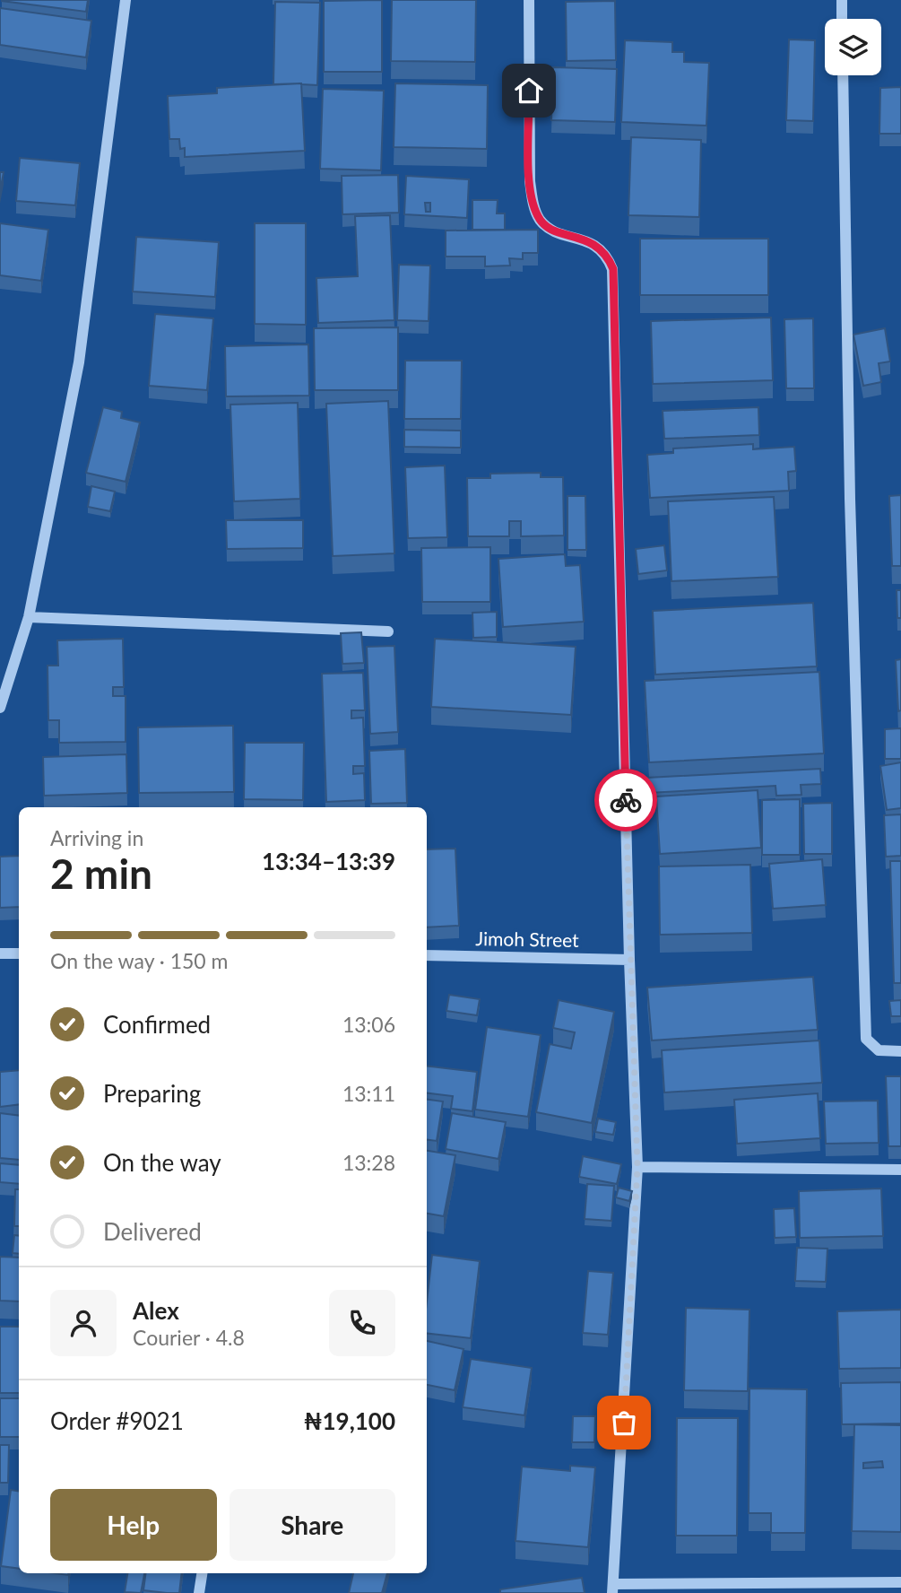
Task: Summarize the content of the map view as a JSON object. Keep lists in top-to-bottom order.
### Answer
{
  "streets": {
    "street": ["Jimoh Street"]
  },
  "page": {
    "heading": ["2 min", "Arriving in", "13:34–13:39"],
    "panel": [
      "Alex",
      "Courier · 4.8",
      "Order #9021",
      "₦19,100"
    ],
    "bar": "On the way · 150 m",
    "list": [
      ["Confirmed", "13:06"],
      ["Preparing", "13:11"],
      ["On the way", "13:28"],
      "Delivered"
    ],
    "buttons": ["Help", "Share"]
  }
}
